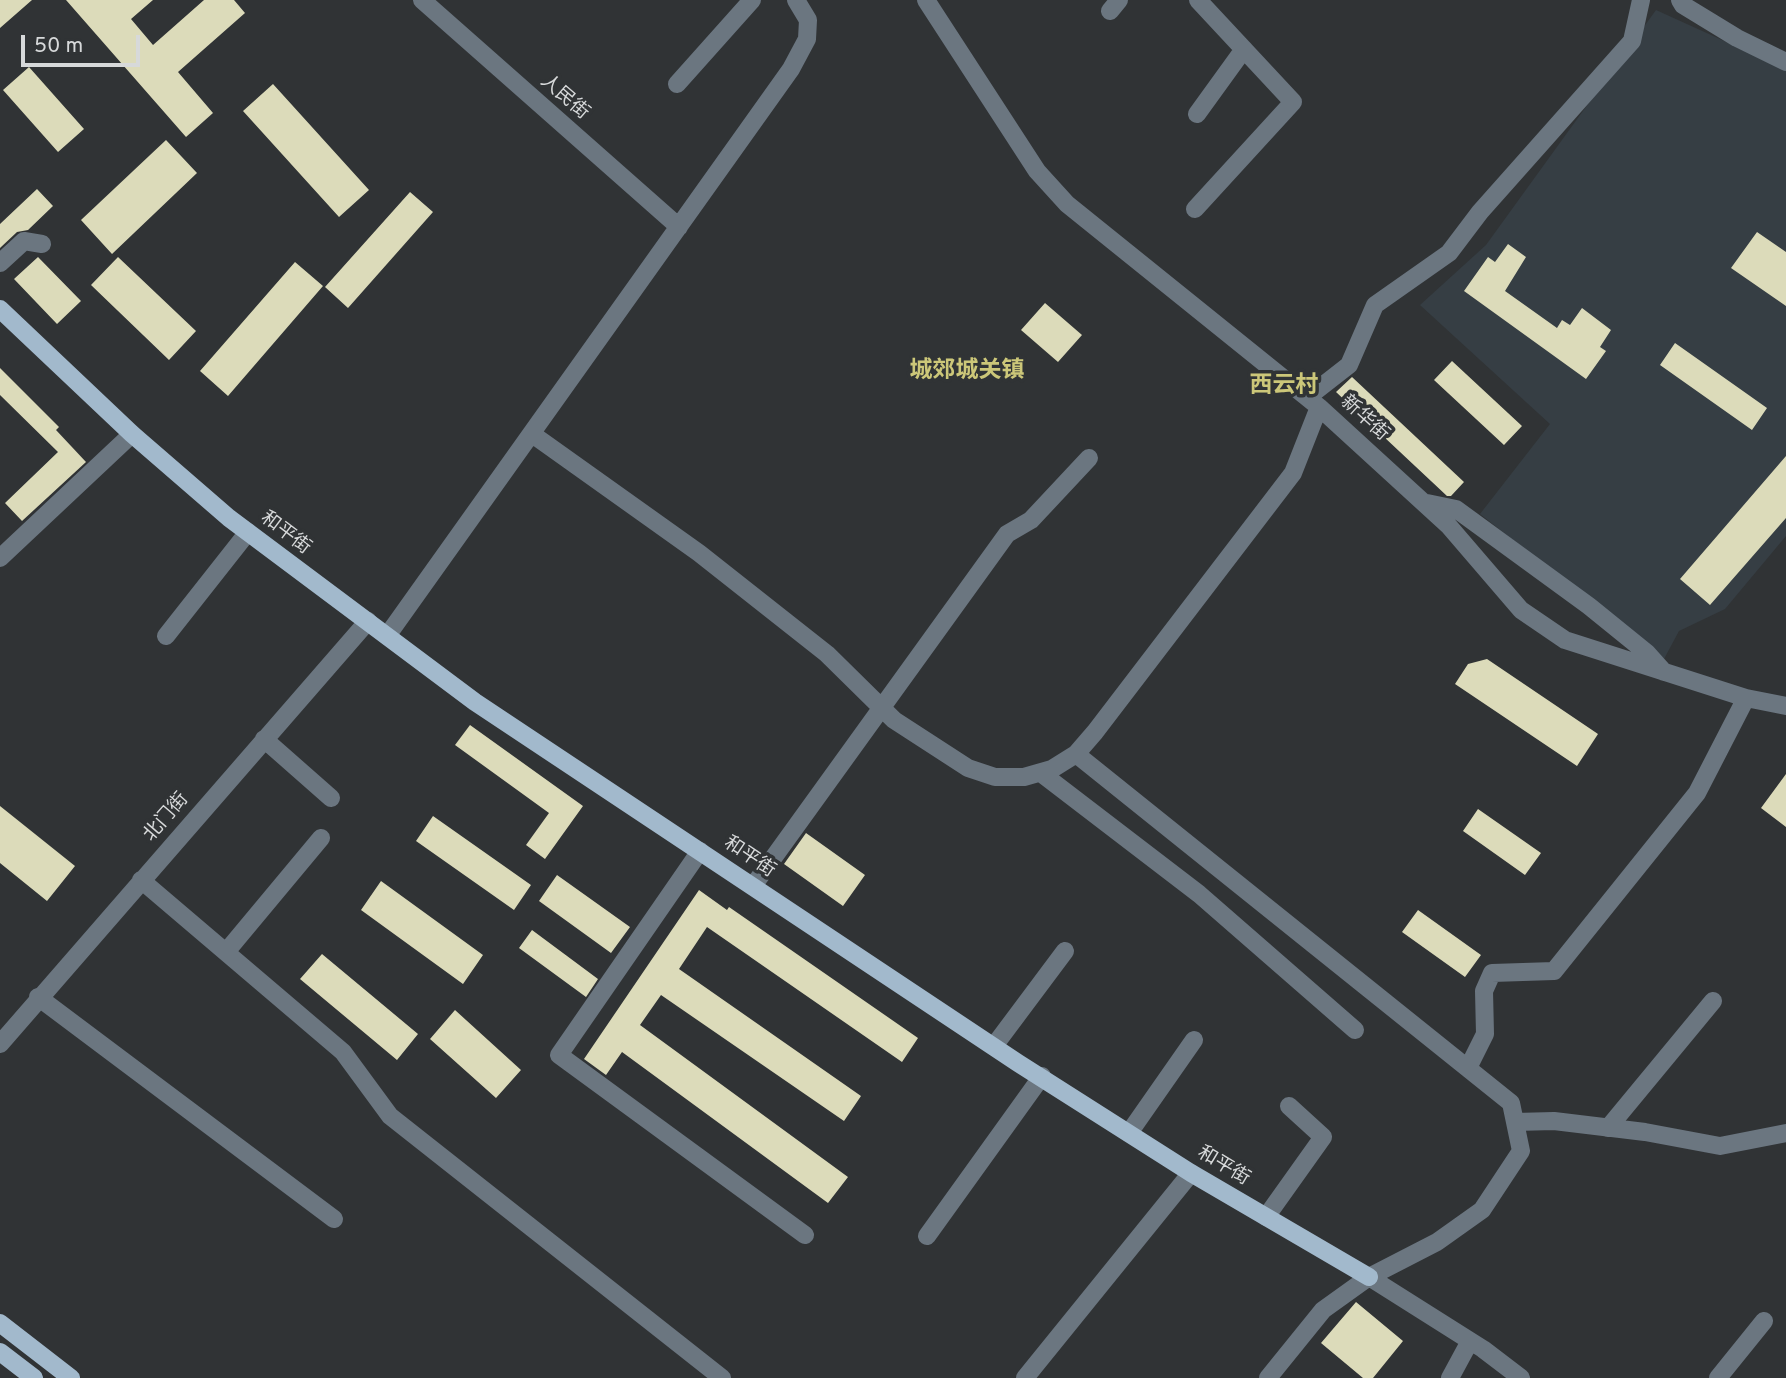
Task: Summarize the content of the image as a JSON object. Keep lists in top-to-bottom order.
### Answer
{
  "streets": {
    "main road": ["和平街"],
    "street": ["人民街", "新华街", "北门街"]
  },
  "crossings": [
    ["和平街", "北门街"]
  ],
  "districts": ["城郊城关镇", "西云村"],
  "scale_bar": "50 m"
}
